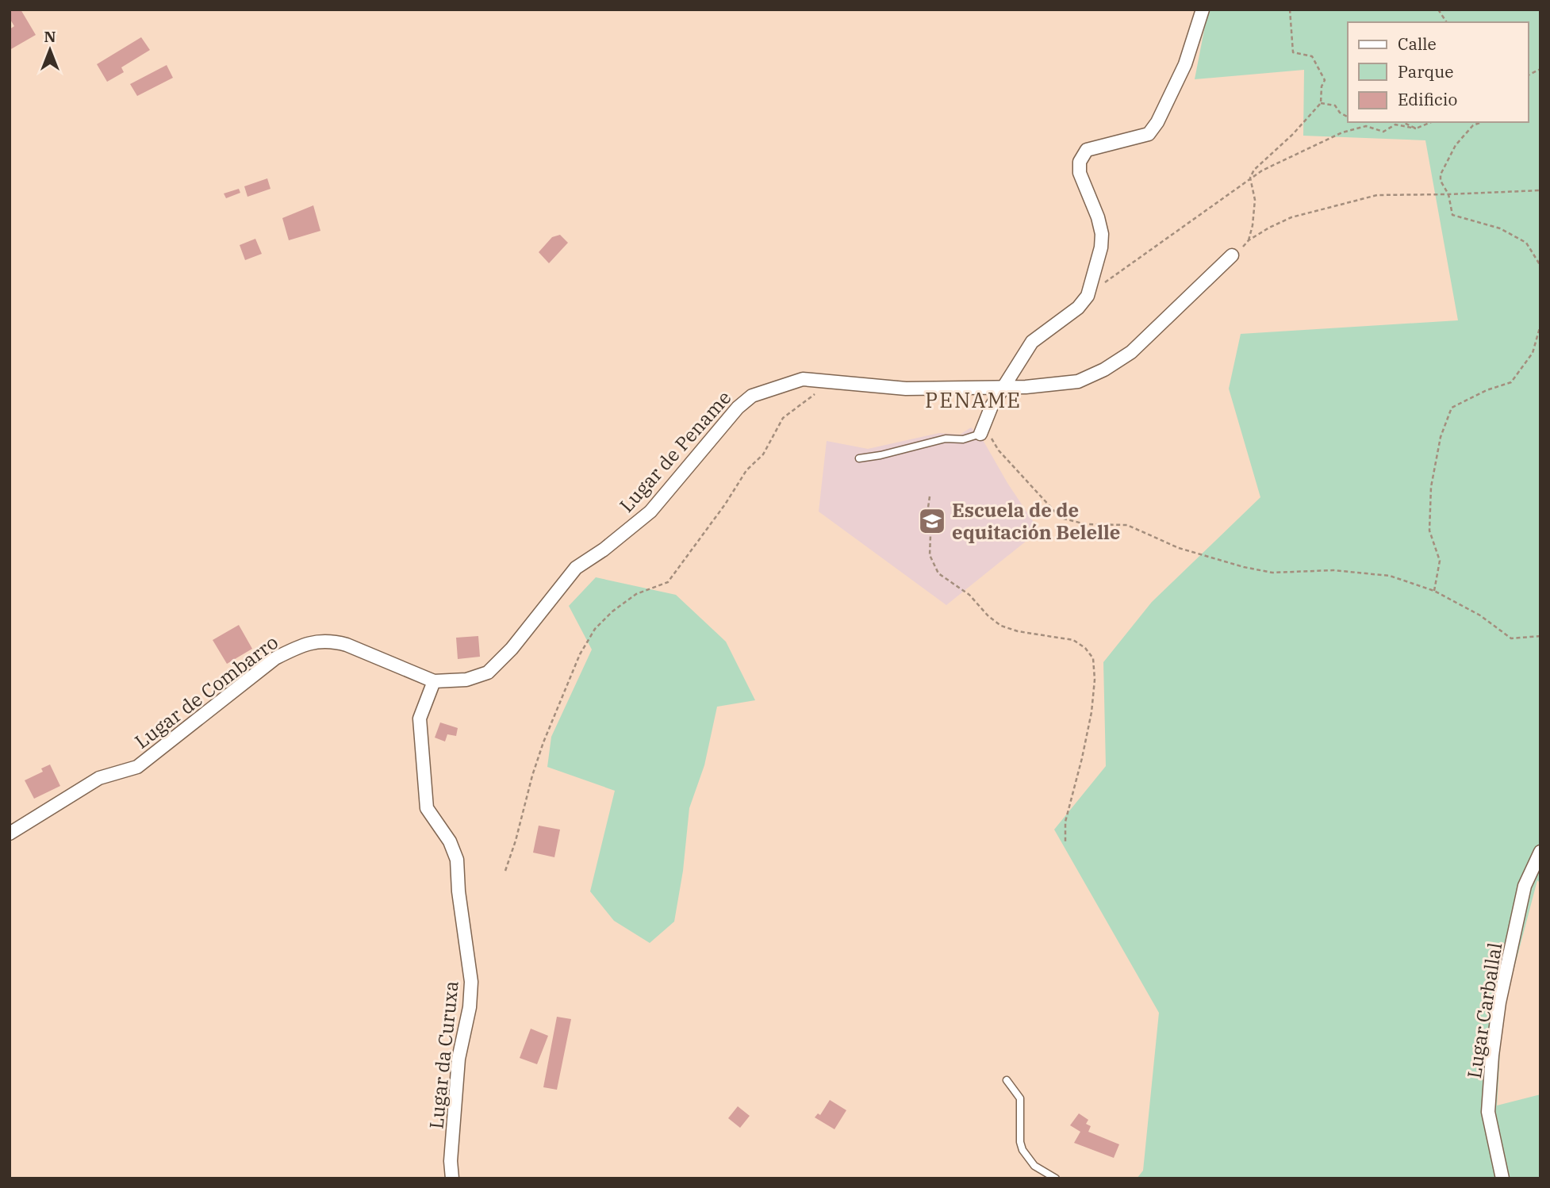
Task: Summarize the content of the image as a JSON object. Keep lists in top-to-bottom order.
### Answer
{
  "streets": {
    "street": [
      "Lugar de Pename",
      "Lugar de Combarro",
      "Lugar Carballal",
      "Lugar da Curuxa"
    ]
  },
  "crossings": [
    ["Lugar de Pename", "Lugar de Combarro"],
    ["Lugar de Pename", "Lugar da Curuxa"],
    ["Lugar de Combarro", "Lugar da Curuxa"]
  ],
  "districts": ["PENAME"],
  "places": {
    "school or university": ["Escuela de de equitación Belelle"]
  },
  "legend": ["Calle", "Parque", "Edificio"],
  "north": "top"
}
